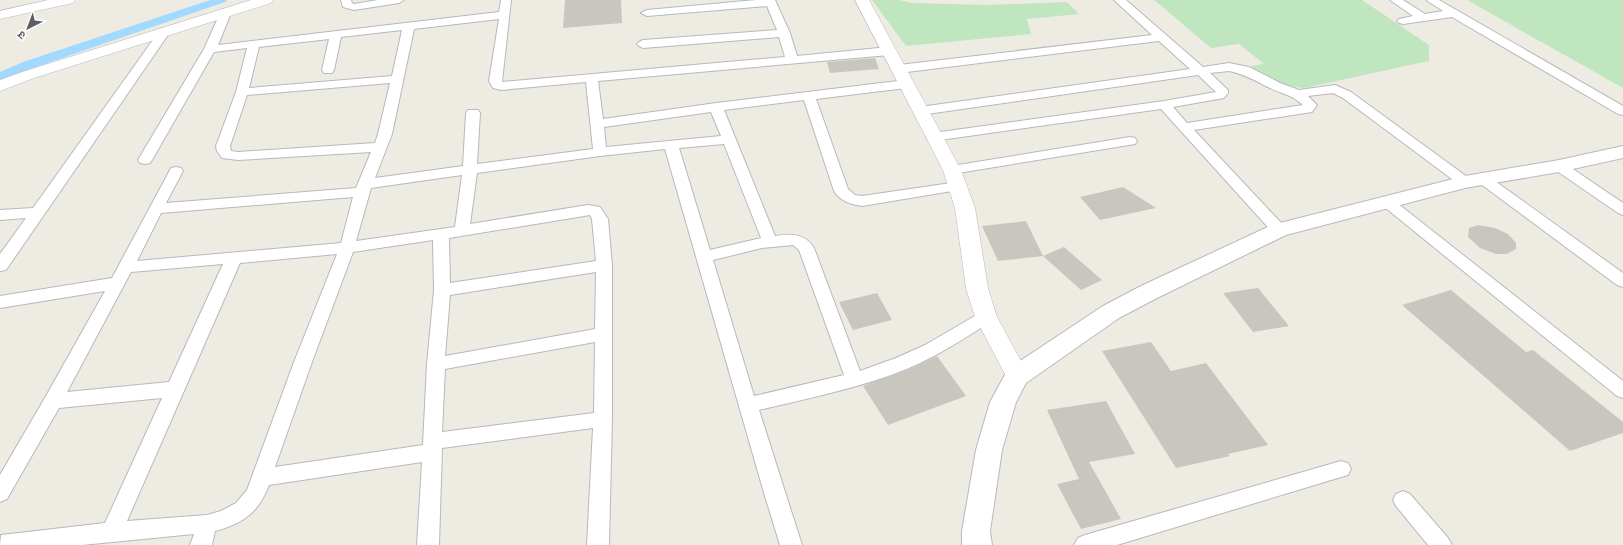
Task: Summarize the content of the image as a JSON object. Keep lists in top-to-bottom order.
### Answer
{
  "north": "bottom left"
}
